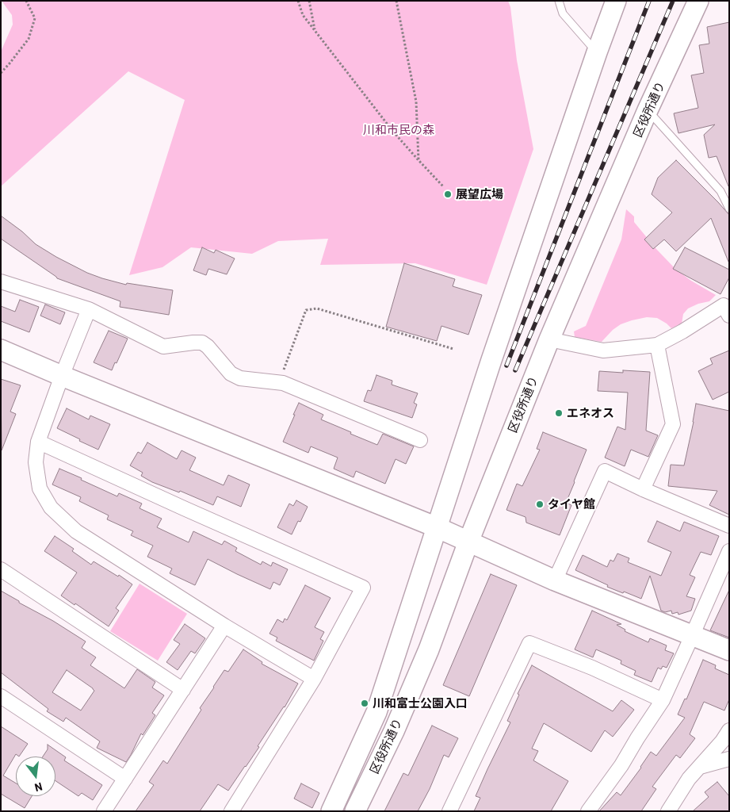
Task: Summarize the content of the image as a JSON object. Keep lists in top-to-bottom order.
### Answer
{
  "streets": {
    "street": ["区役所通り"]
  },
  "parks": ["川和市民の森"],
  "places": [
    "展望広場",
    "エネオス",
    "タイヤ館",
    "川和富士公園入口"
  ],
  "north": "bottom"
}
